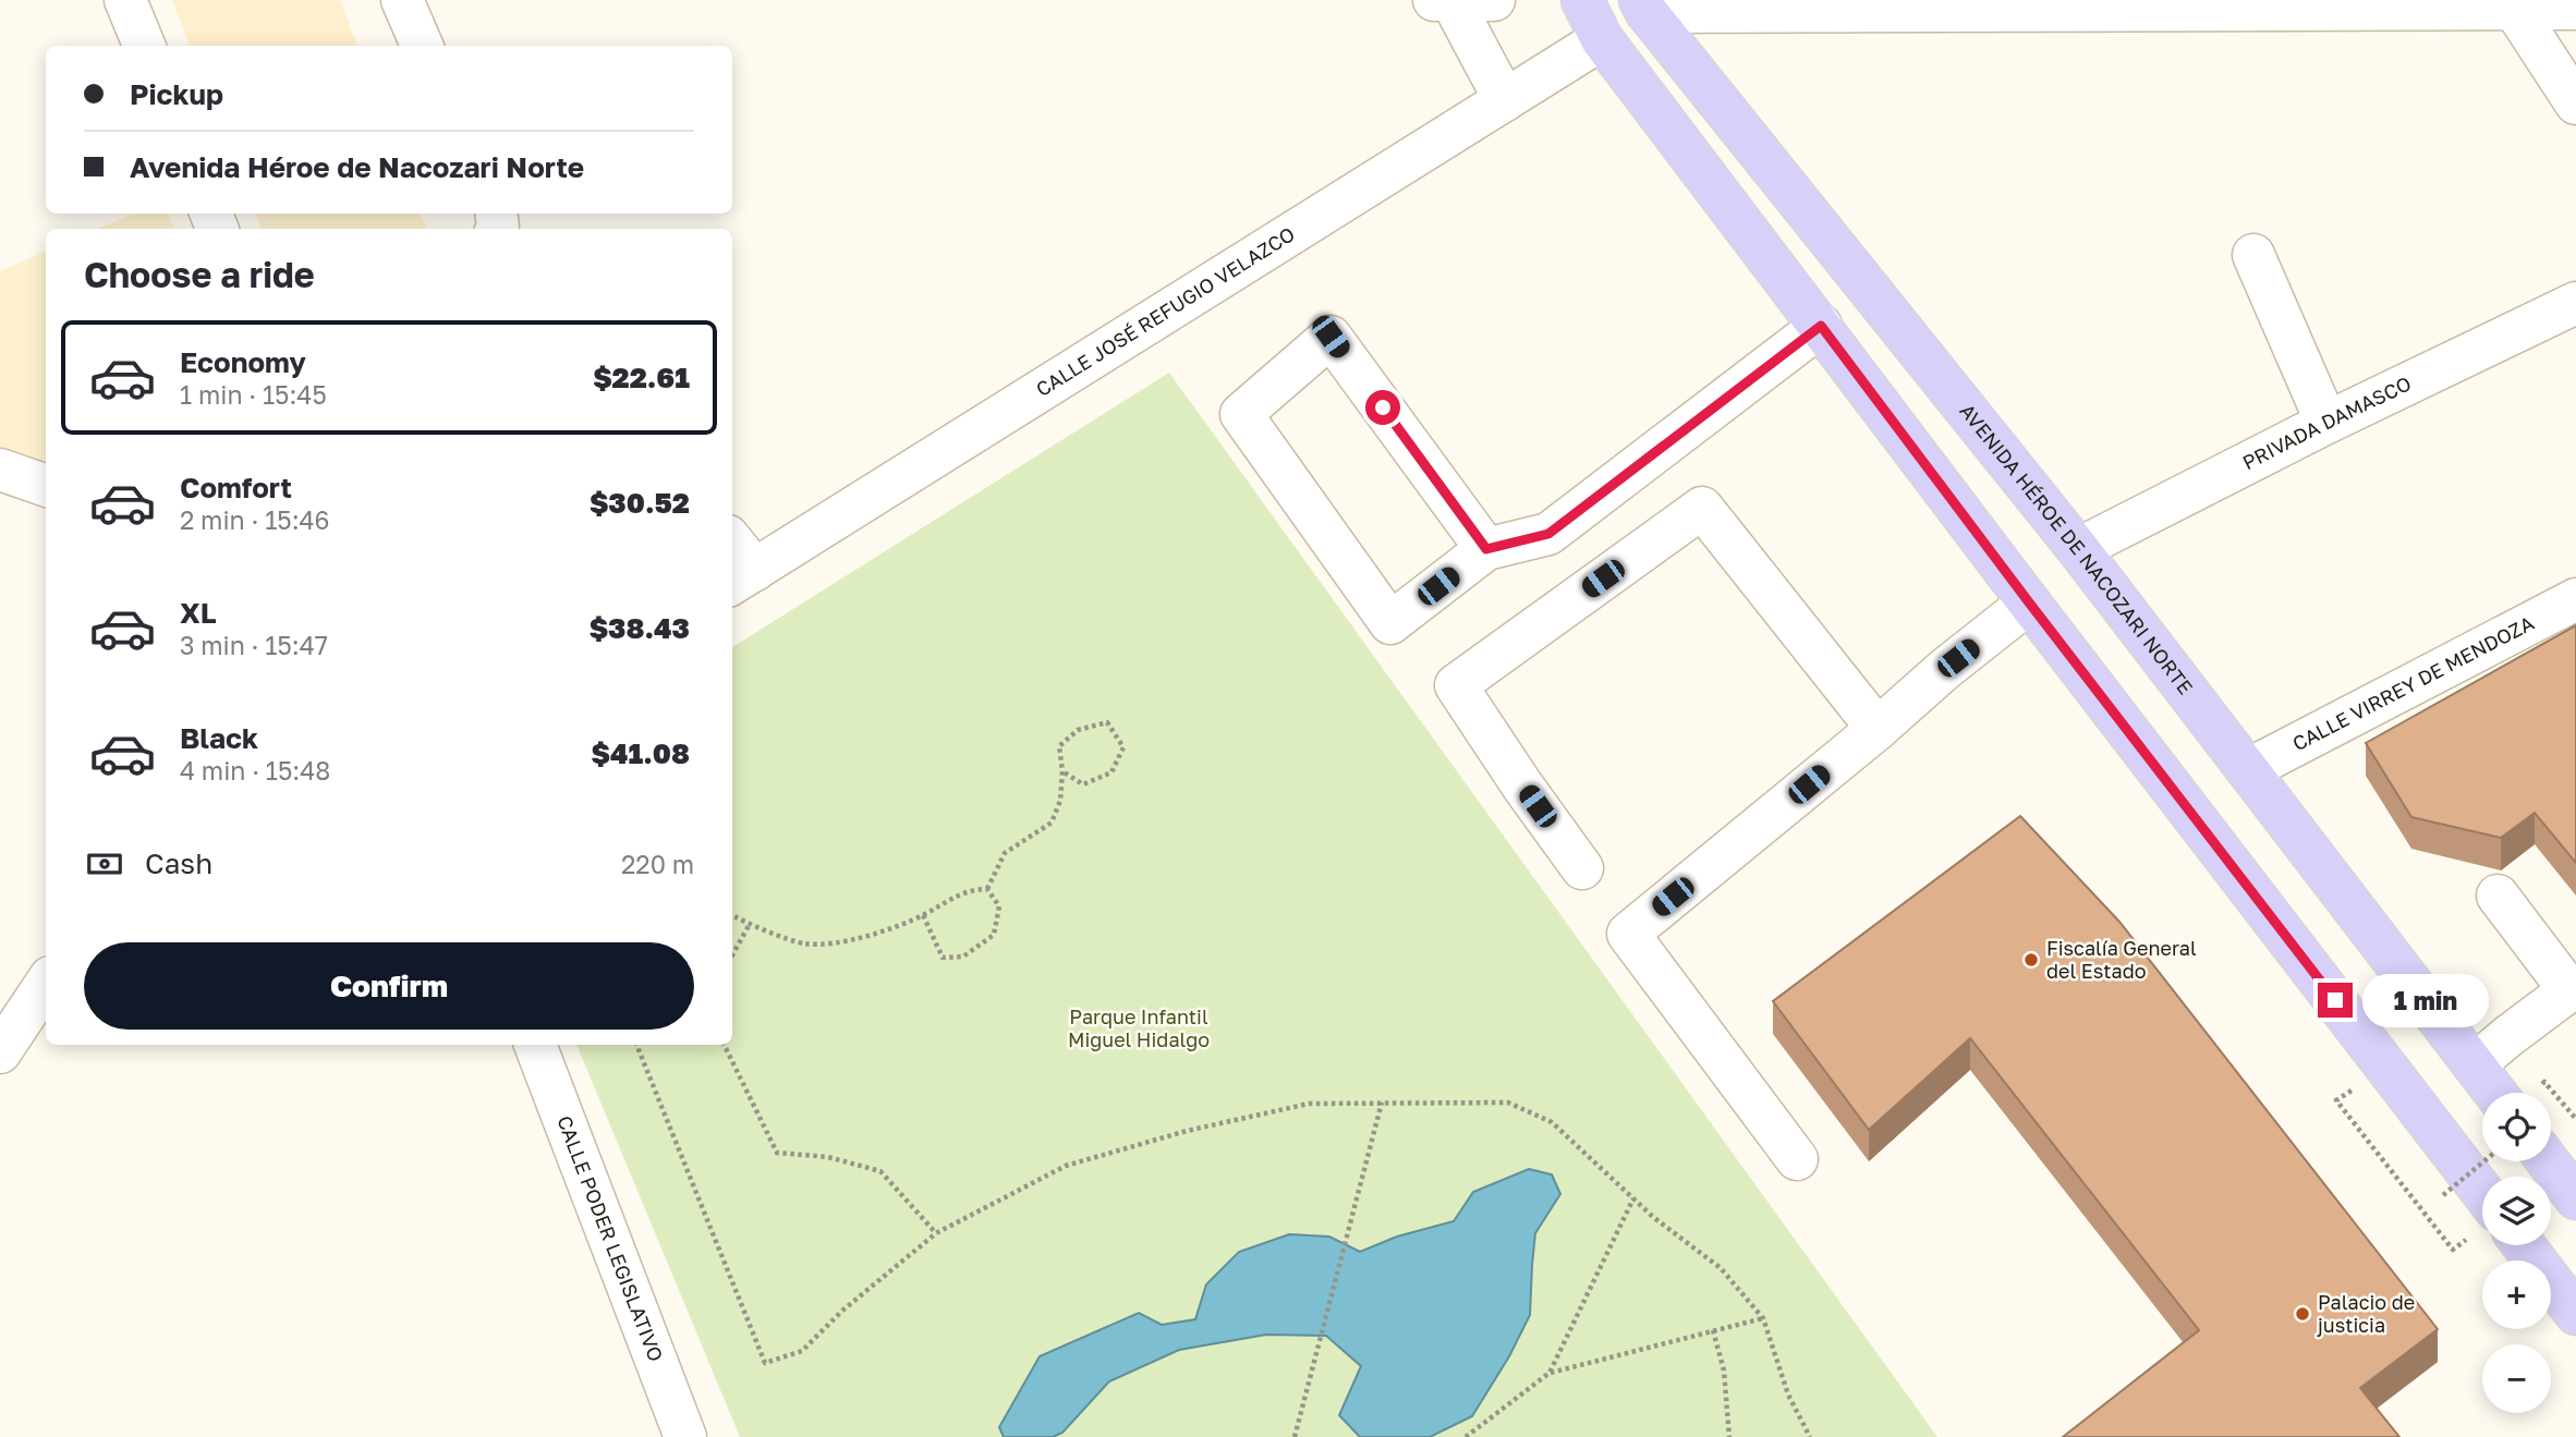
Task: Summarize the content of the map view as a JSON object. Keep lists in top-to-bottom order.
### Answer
{
  "streets": {
    "main road": ["AVENIDA HÉROE DE NACOZARI NORTE"],
    "street": [
      "CALLE JOSÉ REFUGIO VELAZCO",
      "PRIVADA DAMASCO",
      "CALLE VIRREY DE MENDOZA",
      "CALLE PODER LEGISLATIVO"
    ]
  },
  "crossings": [
    ["PRIVADA DAMASCO", "AVENIDA HÉROE DE NACOZARI NORTE"],
    ["AVENIDA HÉROE DE NACOZARI NORTE", "CALLE VIRREY DE MENDOZA"]
  ],
  "parks": ["Parque Infantil Miguel Hidalgo"],
  "places": ["Fiscalía General del Estado", "Palacio de justicia"],
  "page": {
    "banner": ["Pickup", "Avenida Héroe de Nacozari Norte"],
    "heading": "Choose a ride",
    "list": [
      {
        "name": "Economy",
        "note": "1 min · 15:45",
        "value": "$22.61"
      },
      {
        "name": "Comfort",
        "note": "2 min · 15:46",
        "value": "$30.52"
      },
      {
        "name": "XL",
        "note": "3 min · 15:47",
        "value": "$38.43"
      },
      {
        "name": "Black",
        "note": "4 min · 15:48",
        "value": "$41.08"
      }
    ],
    "pay": ["Cash", "220 m"],
    "buttons": "Confirm",
    "bubble": "1 min",
    "map_buttons": ["+", "−"]
  }
}
